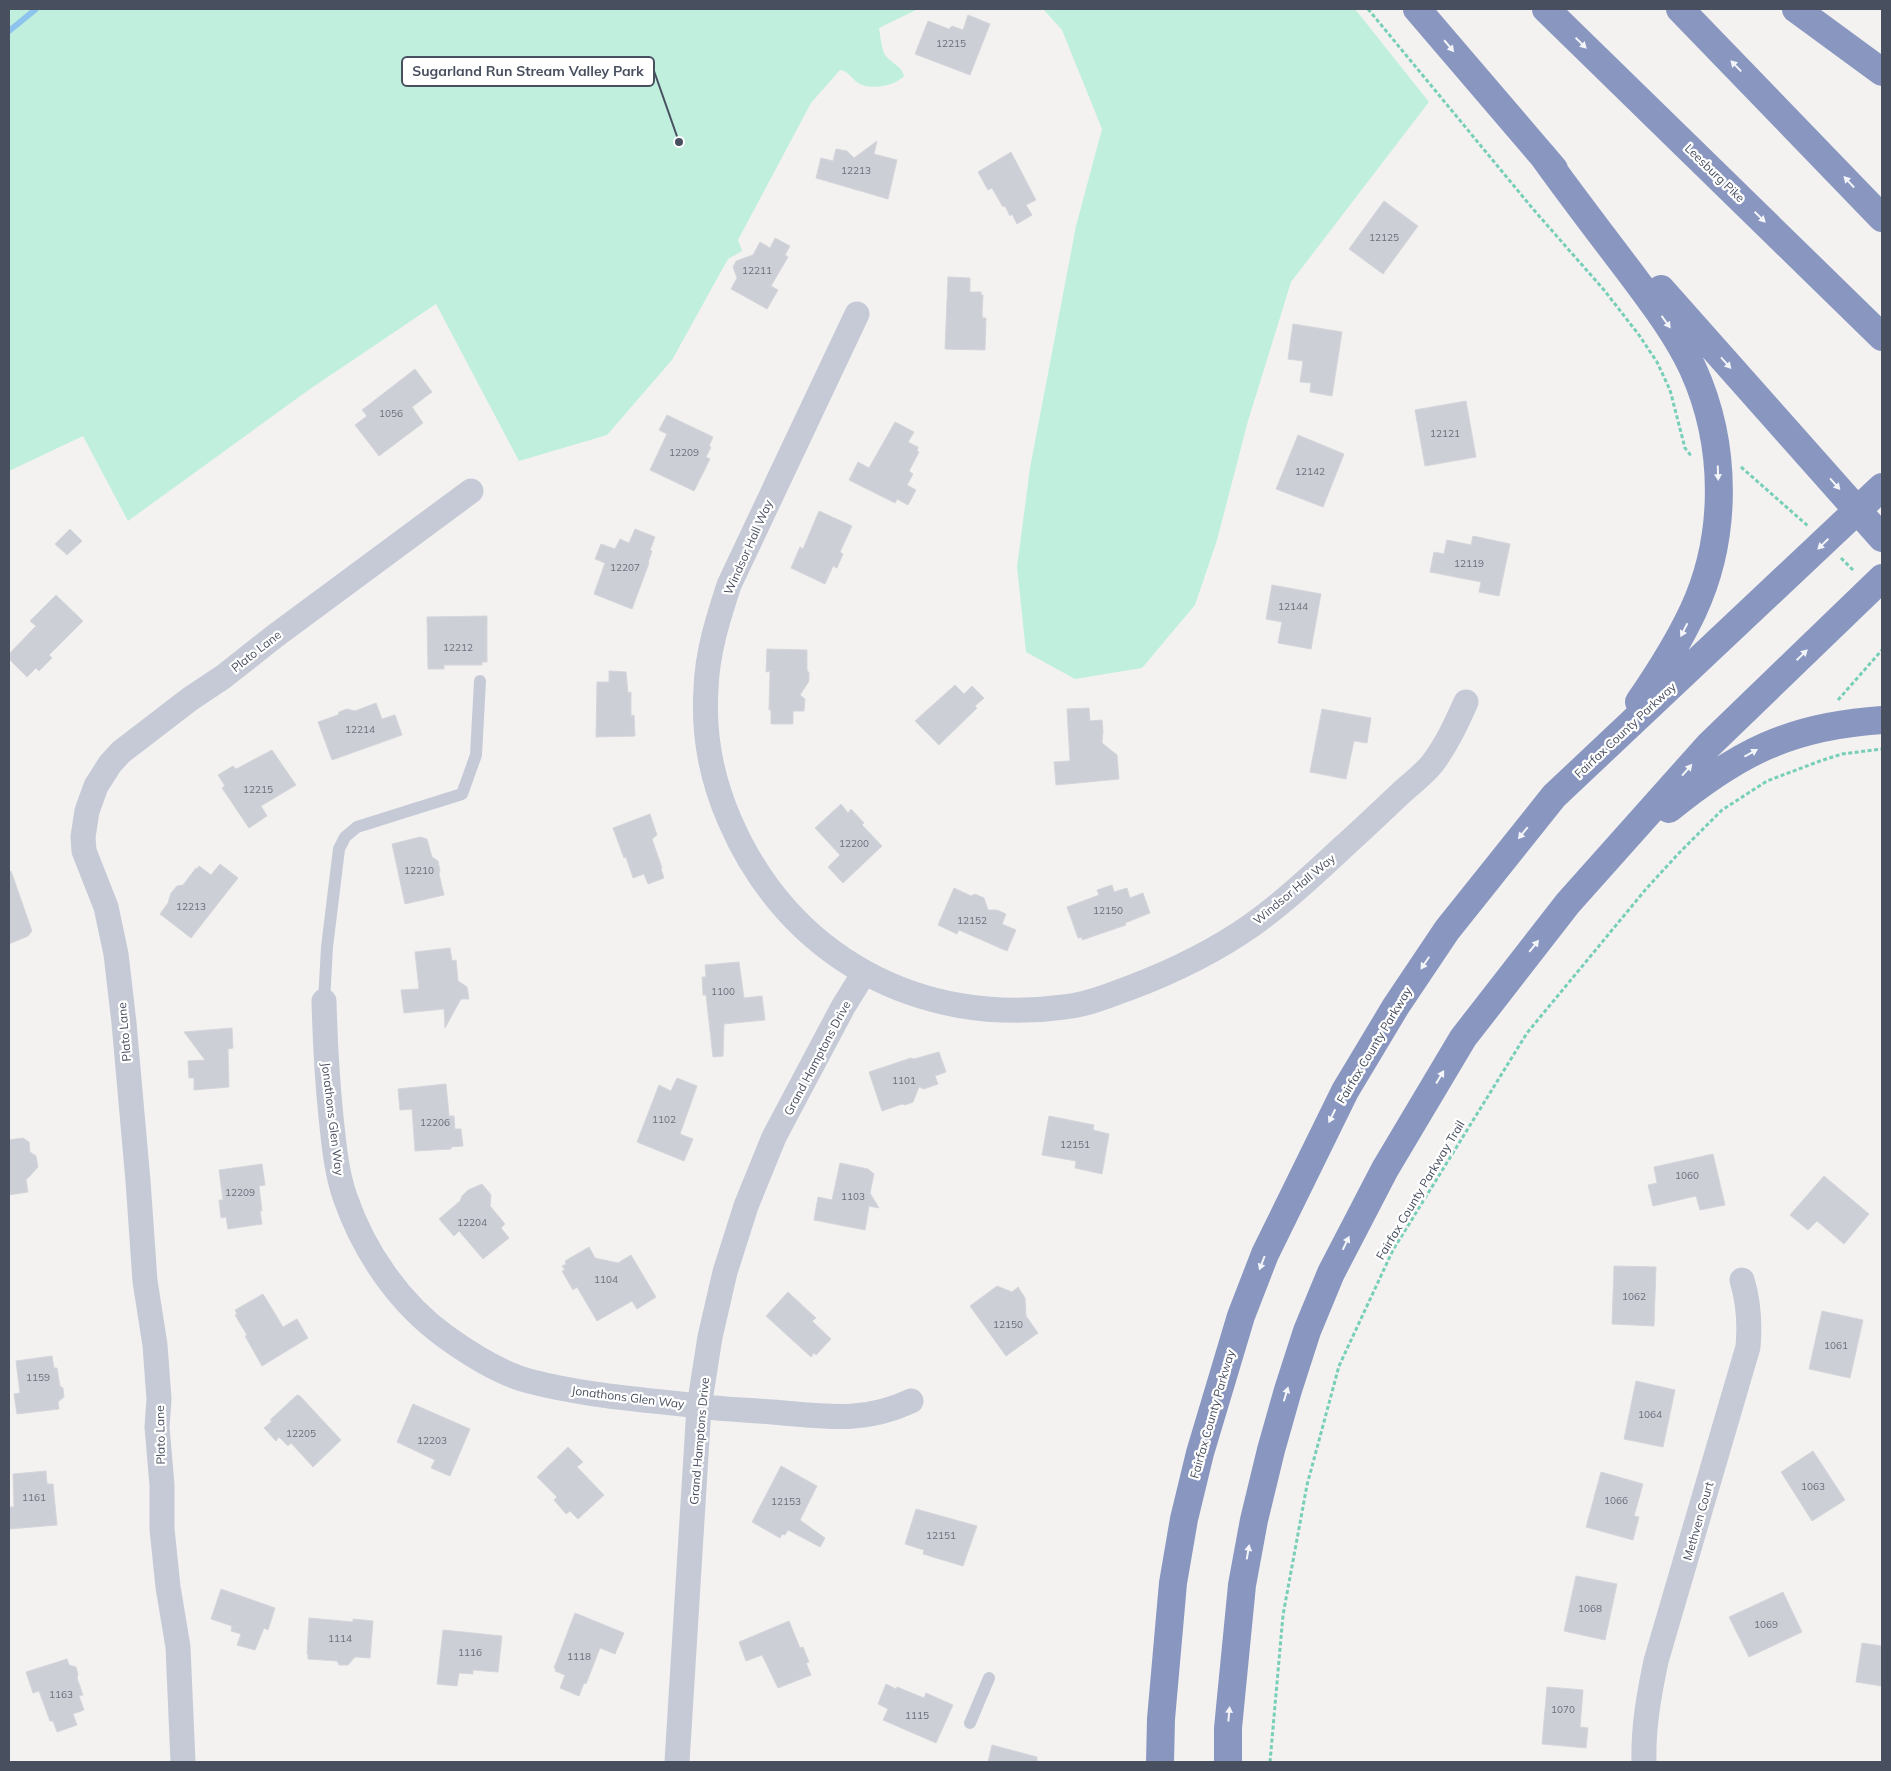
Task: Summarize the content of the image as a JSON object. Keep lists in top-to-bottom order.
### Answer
{
  "streets": {
    "highway": ["Leesburg Pike", "Fairfax County Parkway"],
    "street": [
      "Windsor Hall Way",
      "Plato Lane",
      "Grand Hamptons Drive",
      "Jonathons Glen Way",
      "Methven Court"
    ],
    "path": ["Fairfax County Parkway Trail"]
  },
  "crossings": [
    ["Windsor Hall Way", "Grand Hamptons Drive"],
    ["Grand Hamptons Drive", "Jonathons Glen Way"]
  ],
  "places": ["Sugarland Run Stream Valley Park"],
  "house_numbers": [
    "12215",
    "12213",
    "12125",
    "12211",
    "1056",
    "12121",
    "12209",
    "12142",
    "12119",
    "12207",
    "12144",
    "12212",
    "12214",
    "12215",
    "12200",
    "12210",
    "12213",
    "12150",
    "12152",
    "1100",
    "1101",
    "1102",
    "12206",
    "12151",
    "1060",
    "12209",
    "1103",
    "12204",
    "1104",
    "1062",
    "12150",
    "1061",
    "1159",
    "1064",
    "12205",
    "12203",
    "1063",
    "1161",
    "1066",
    "12153",
    "12151",
    "1068",
    "1069",
    "1114",
    "1116",
    "1118",
    "1163",
    "1070",
    "1115"
  ]
}
